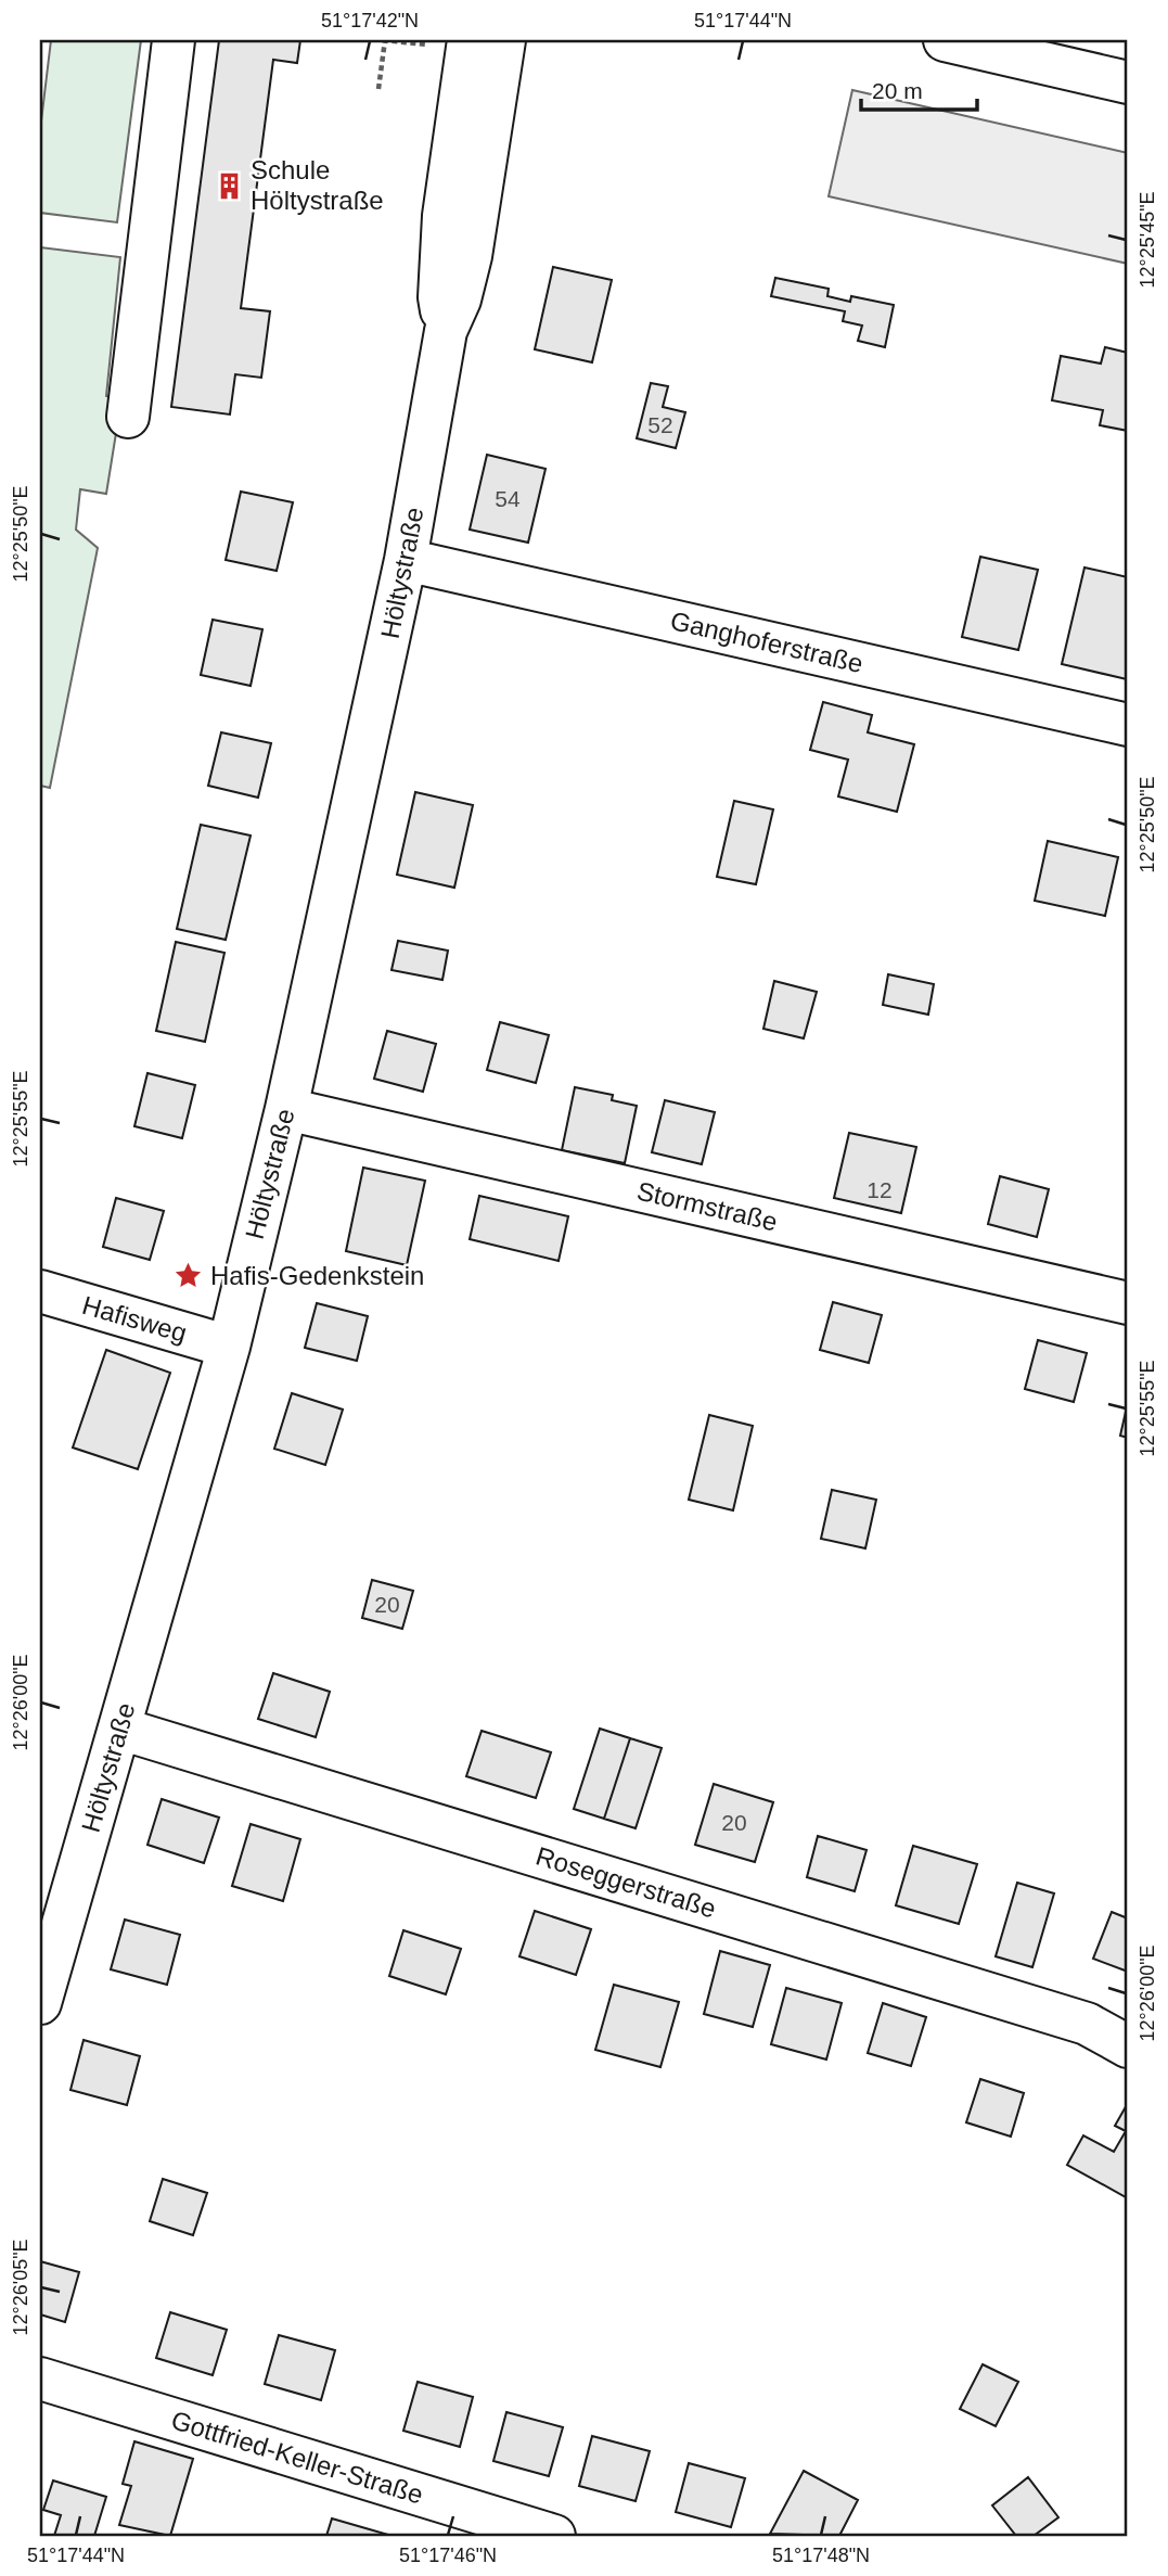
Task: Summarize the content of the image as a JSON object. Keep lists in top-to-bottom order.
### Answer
{
  "streets": {
    "street": [
      "Höltystraße",
      "Ganghoferstraße",
      "Stormstraße",
      "Hafisweg",
      "Roseggerstraße",
      "Gottfried-Keller-Straße"
    ]
  },
  "crossings": [
    ["Höltystraße", "Ganghoferstraße"],
    ["Höltystraße", "Stormstraße"],
    ["Höltystraße", "Hafisweg"],
    ["Höltystraße", "Roseggerstraße"]
  ],
  "places": {
    "building": ["Schule Höltystraße"],
    "place": ["Hafis-Gedenkstein"]
  },
  "house_numbers": [
    "52",
    "54",
    "12",
    "20",
    "20"
  ],
  "scale_bar": "20 m",
  "coordinates": [
    "51°17'42\"N",
    "51°17'44\"N",
    "12°25'45\"E",
    "12°25'50\"E",
    "12°25'55\"E",
    "12°26'00\"E",
    "12°26'05\"E",
    "51°17'46\"N",
    "51°17'48\"N"
  ]
}
